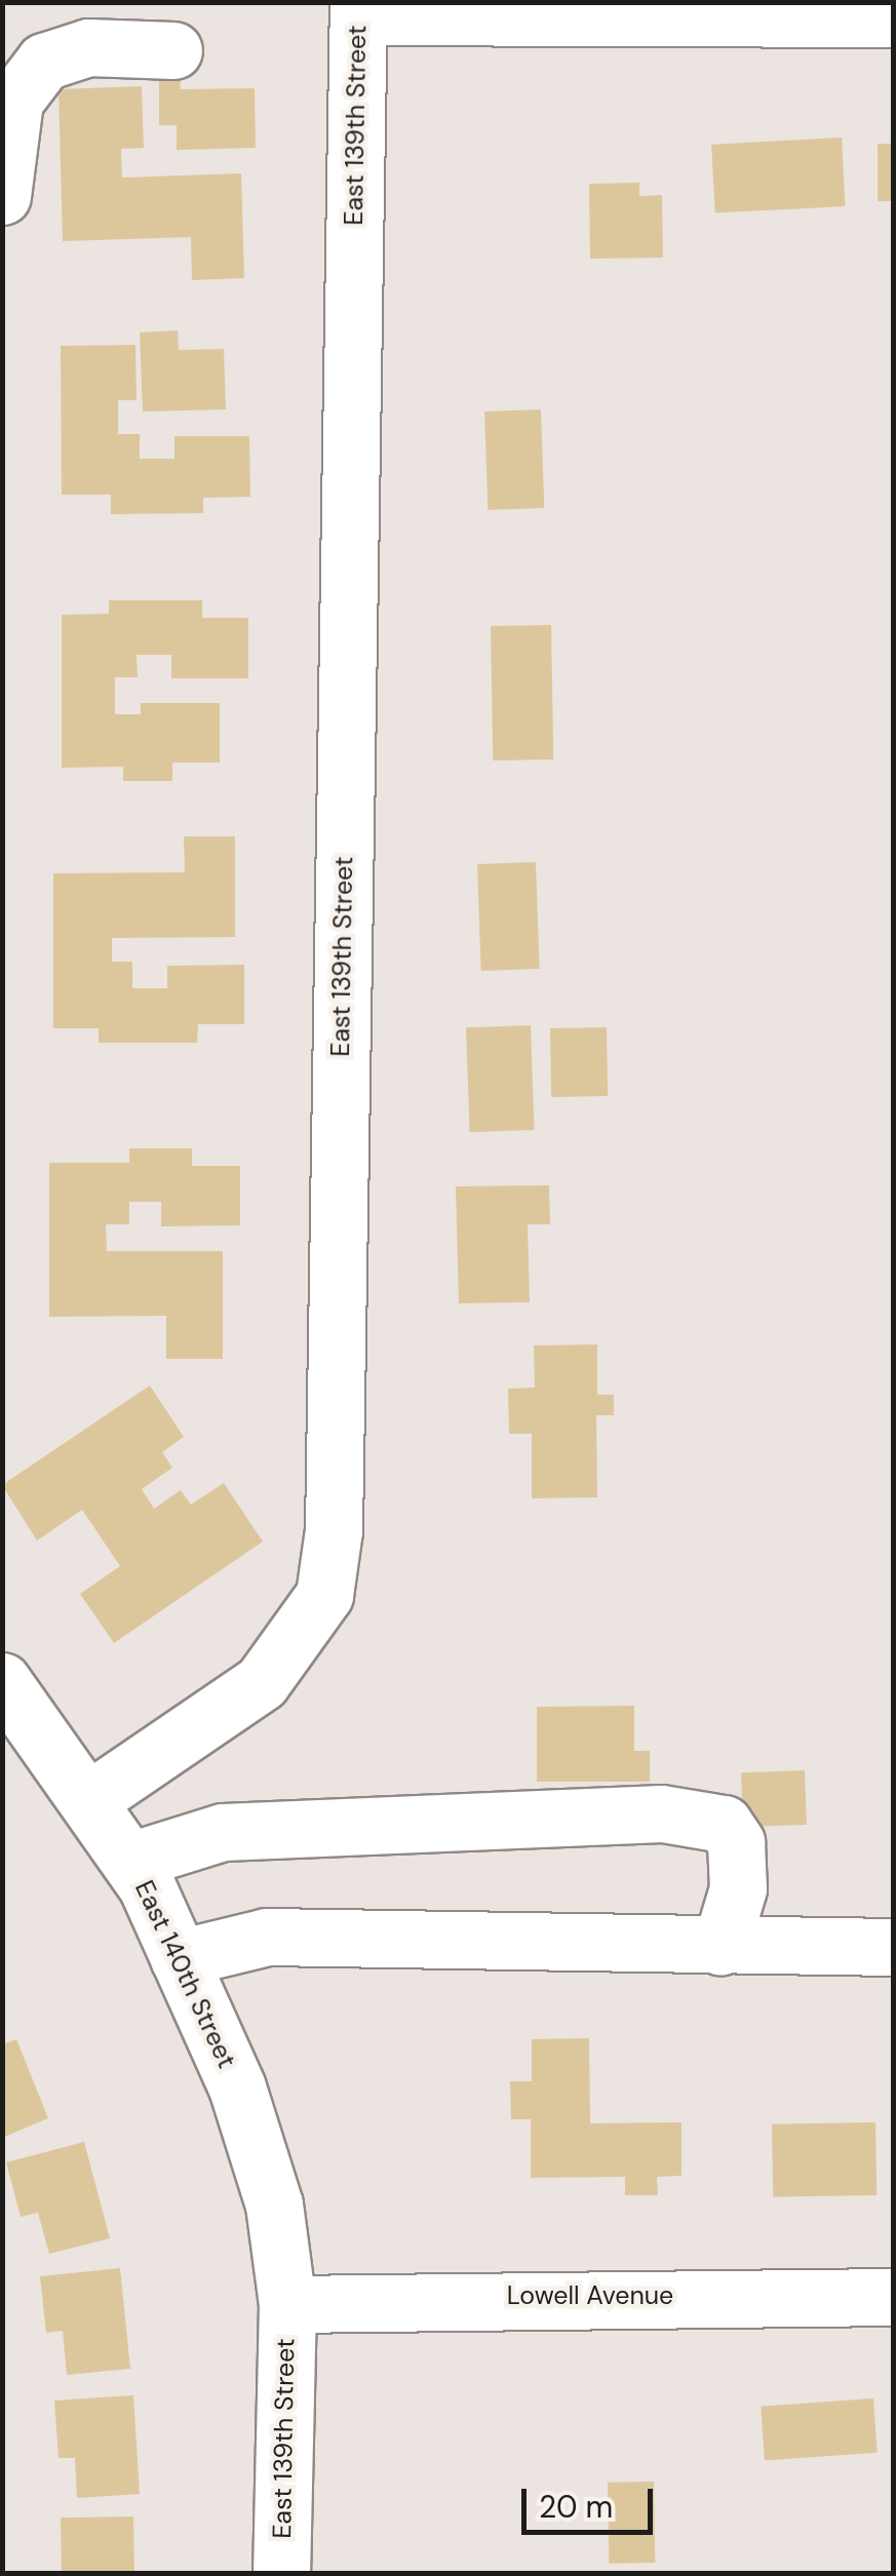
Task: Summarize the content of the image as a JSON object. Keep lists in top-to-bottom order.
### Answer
{
  "streets": {
    "street": ["East 139th Street", "East 140th Street", "Lowell Avenue"]
  },
  "crossings": [
    ["East 139th Street", "East 140th Street"],
    ["East 139th Street", "Lowell Avenue"],
    ["East 140th Street", "Lowell Avenue"]
  ],
  "scale_bar": "20 m"
}
